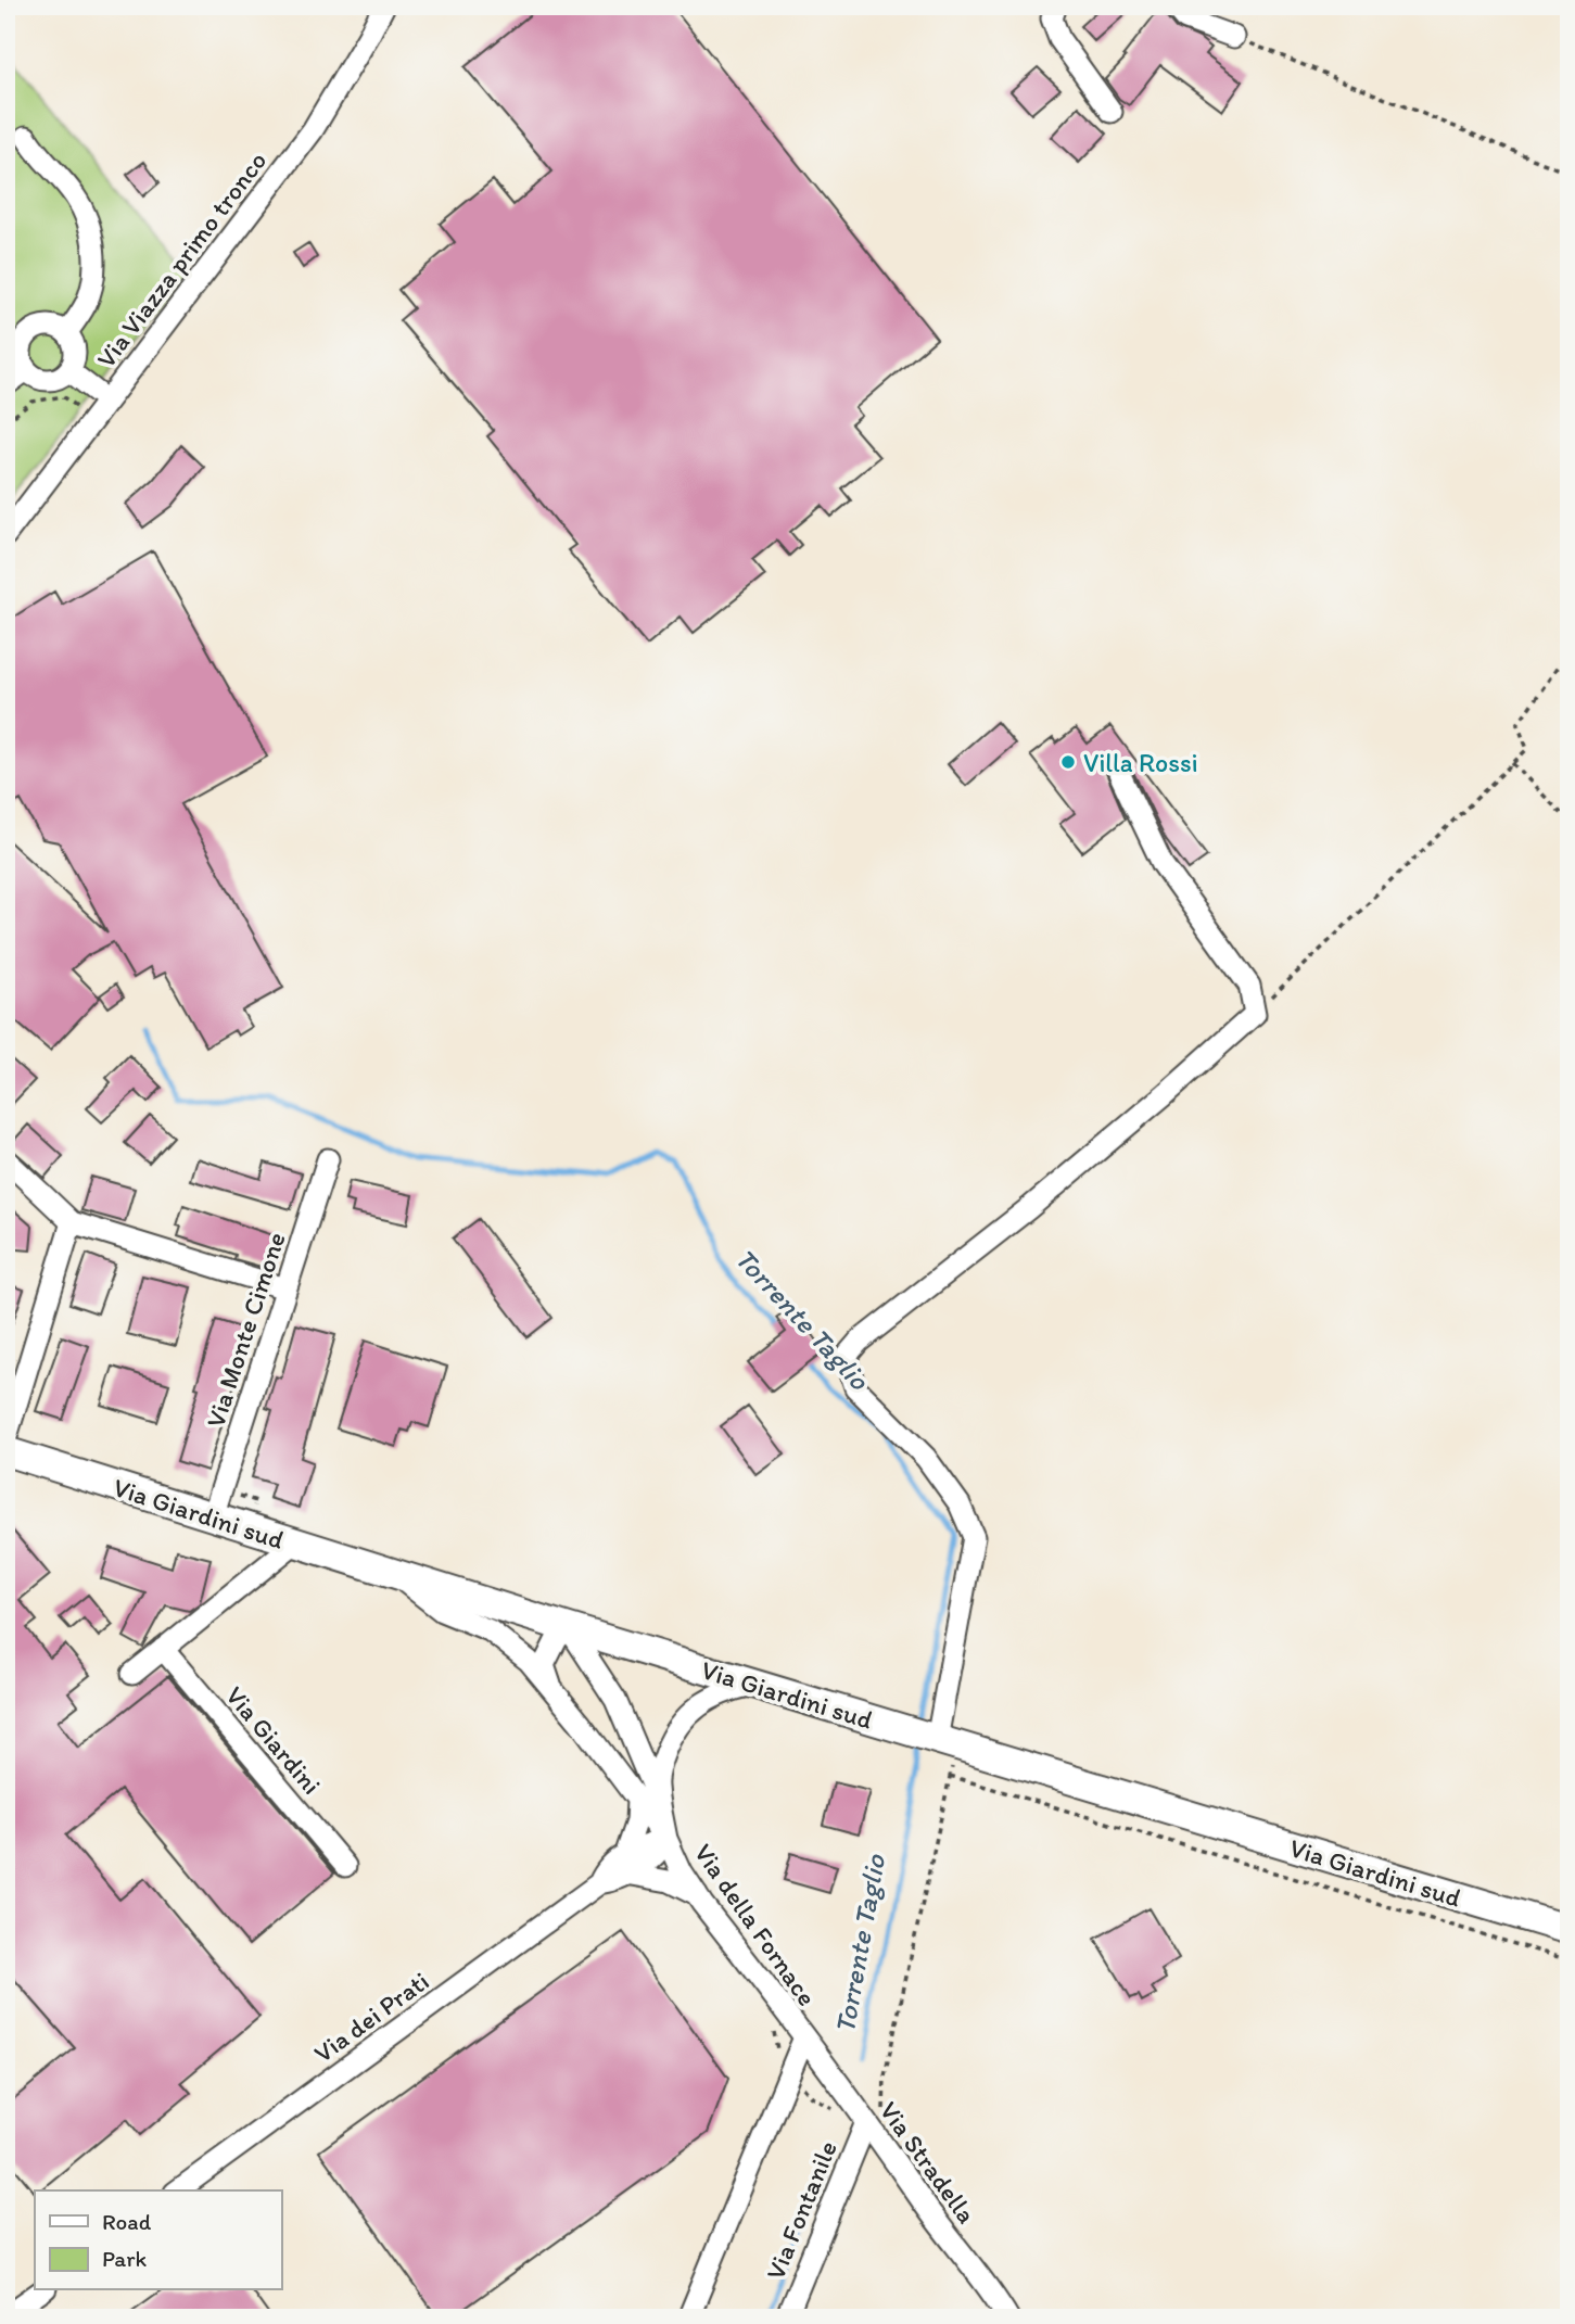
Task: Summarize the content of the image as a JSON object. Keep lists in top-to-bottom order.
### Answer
{
  "streets": {
    "main road": ["Via Giardini sud"],
    "street": [
      "Via Viazza primo tronco",
      "Via Monte Cimone",
      "Via Giardini",
      "Via della Fornace",
      "Via dei Prati",
      "Via Stradella",
      "Via Fontanile"
    ]
  },
  "crossings": [
    ["Via Monte Cimone", "Via Giardini sud"],
    ["Via della Fornace", "Via dei Prati"],
    ["Via della Fornace", "Via Stradella"],
    ["Via Stradella", "Via Fontanile"]
  ],
  "water": ["Torrente Taglio"],
  "places": ["Villa Rossi"],
  "legend": ["Road", "Park"]
}
